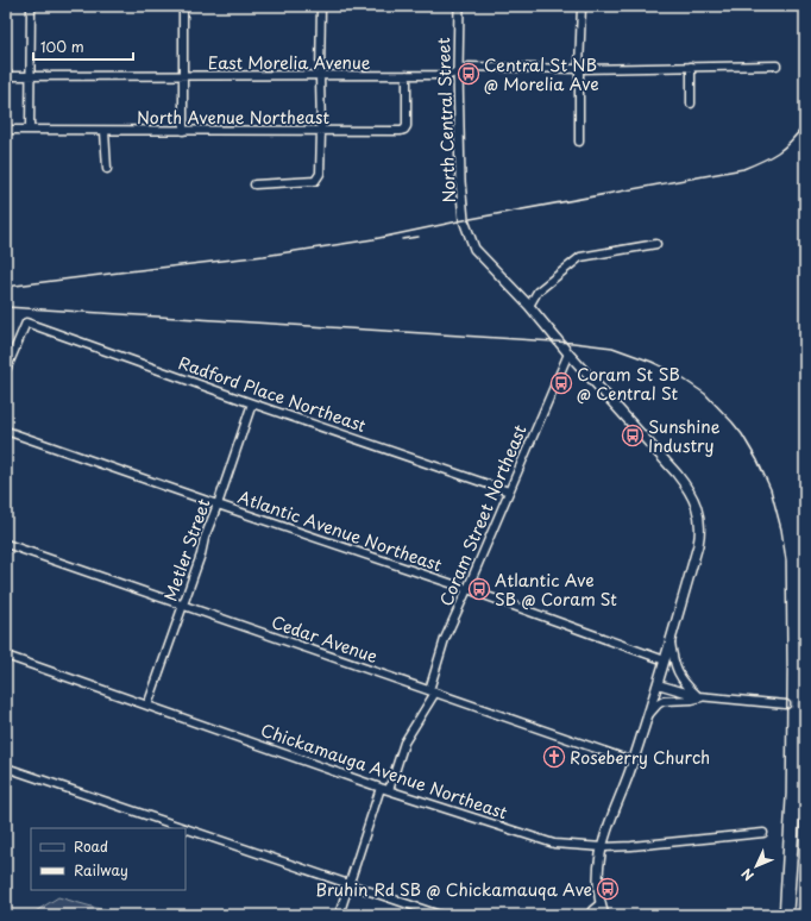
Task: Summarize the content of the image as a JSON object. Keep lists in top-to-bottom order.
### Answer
{
  "streets": {
    "main road": ["North Central Street"],
    "street": [
      "East Morelia Avenue",
      "North Avenue Northeast",
      "Radford Place Northeast",
      "Coram Street Northeast",
      "Atlantic Avenue Northeast",
      "Metler Street",
      "Cedar Avenue",
      "Chickamauga Avenue Northeast"
    ]
  },
  "crossings": [
    ["East Morelia Avenue", "North Avenue Northeast"],
    ["East Morelia Avenue", "North Central Street"],
    ["North Central Street", "Coram Street Northeast"],
    ["North Central Street", "Atlantic Avenue Northeast"],
    ["North Central Street", "Cedar Avenue"],
    ["North Central Street", "Chickamauga Avenue Northeast"],
    ["Radford Place Northeast", "Coram Street Northeast"],
    ["Radford Place Northeast", "Metler Street"],
    ["Coram Street Northeast", "Atlantic Avenue Northeast"],
    ["Coram Street Northeast", "Cedar Avenue"],
    ["Coram Street Northeast", "Chickamauga Avenue Northeast"],
    ["Atlantic Avenue Northeast", "Metler Street"],
    ["Metler Street", "Cedar Avenue"],
    ["Metler Street", "Chickamauga Avenue Northeast"]
  ],
  "places": {
    "bus stop": [
      "Central St NB @ Morelia Ave",
      "Coram St SB @ Central St",
      "Sunshine Industry",
      "Atlantic Ave SB @ Coram St",
      "Bruhin Rd SB @ Chickamauqa Ave"
    ],
    "church": ["Roseberry Church"]
  },
  "legend": ["Road", "Railway"],
  "scale_bar": "100 m",
  "north": "bottom left"
}
